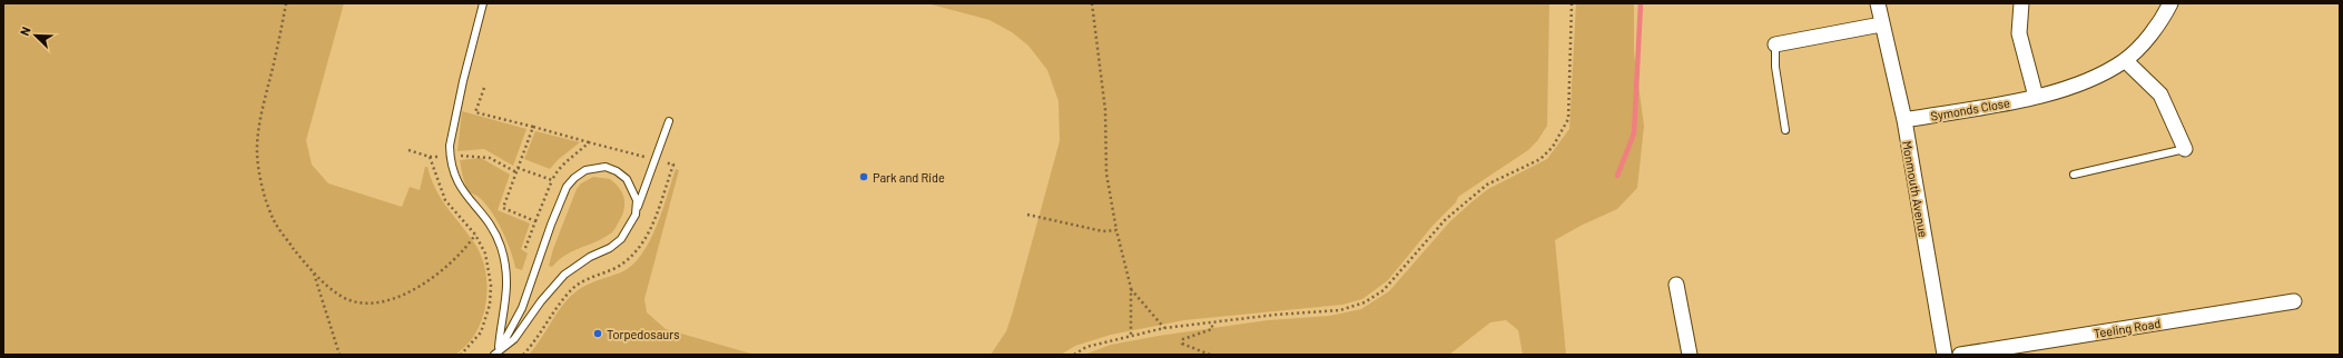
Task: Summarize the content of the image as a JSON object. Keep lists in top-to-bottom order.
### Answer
{
  "streets": {
    "street": ["Symonds Close", "Monmouth Avenue", "Teeling Road"]
  },
  "crossings": [
    ["Symonds Close", "Monmouth Avenue"]
  ],
  "places": ["Park and Ride", "Torpedosaurs"],
  "north": "top left"
}
